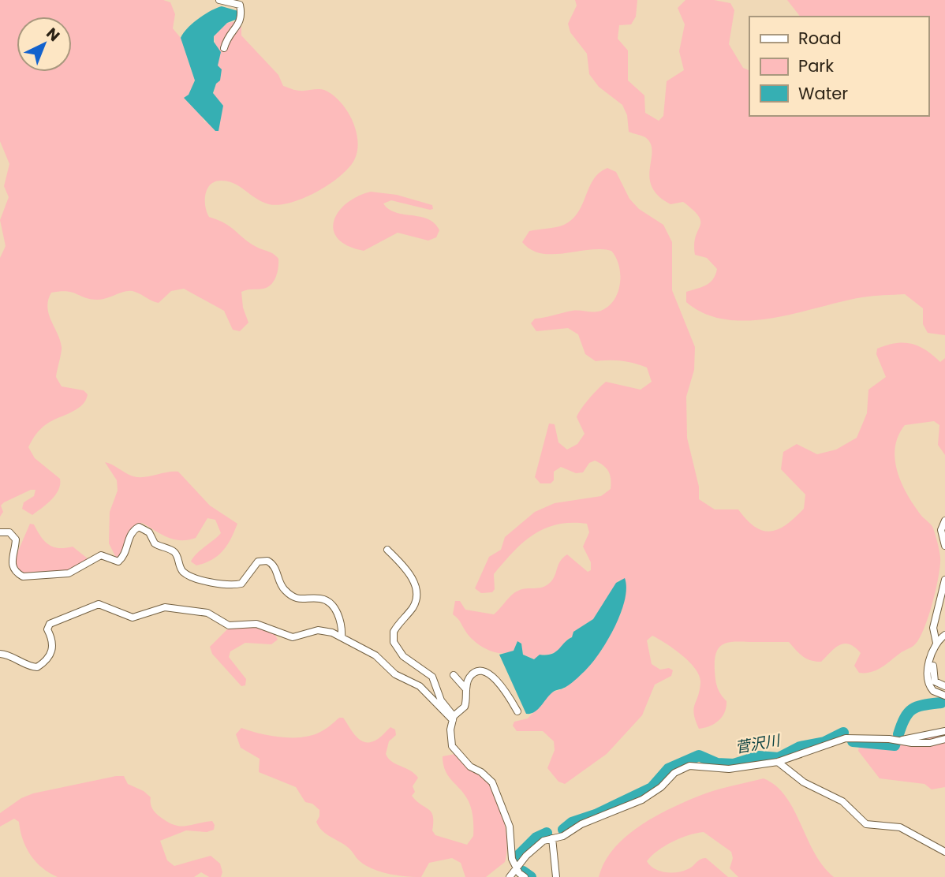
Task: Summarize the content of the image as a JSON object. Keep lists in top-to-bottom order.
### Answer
{
  "water": ["菅沢川"],
  "legend": ["Road", "Park", "Water"],
  "north": "top right"
}
